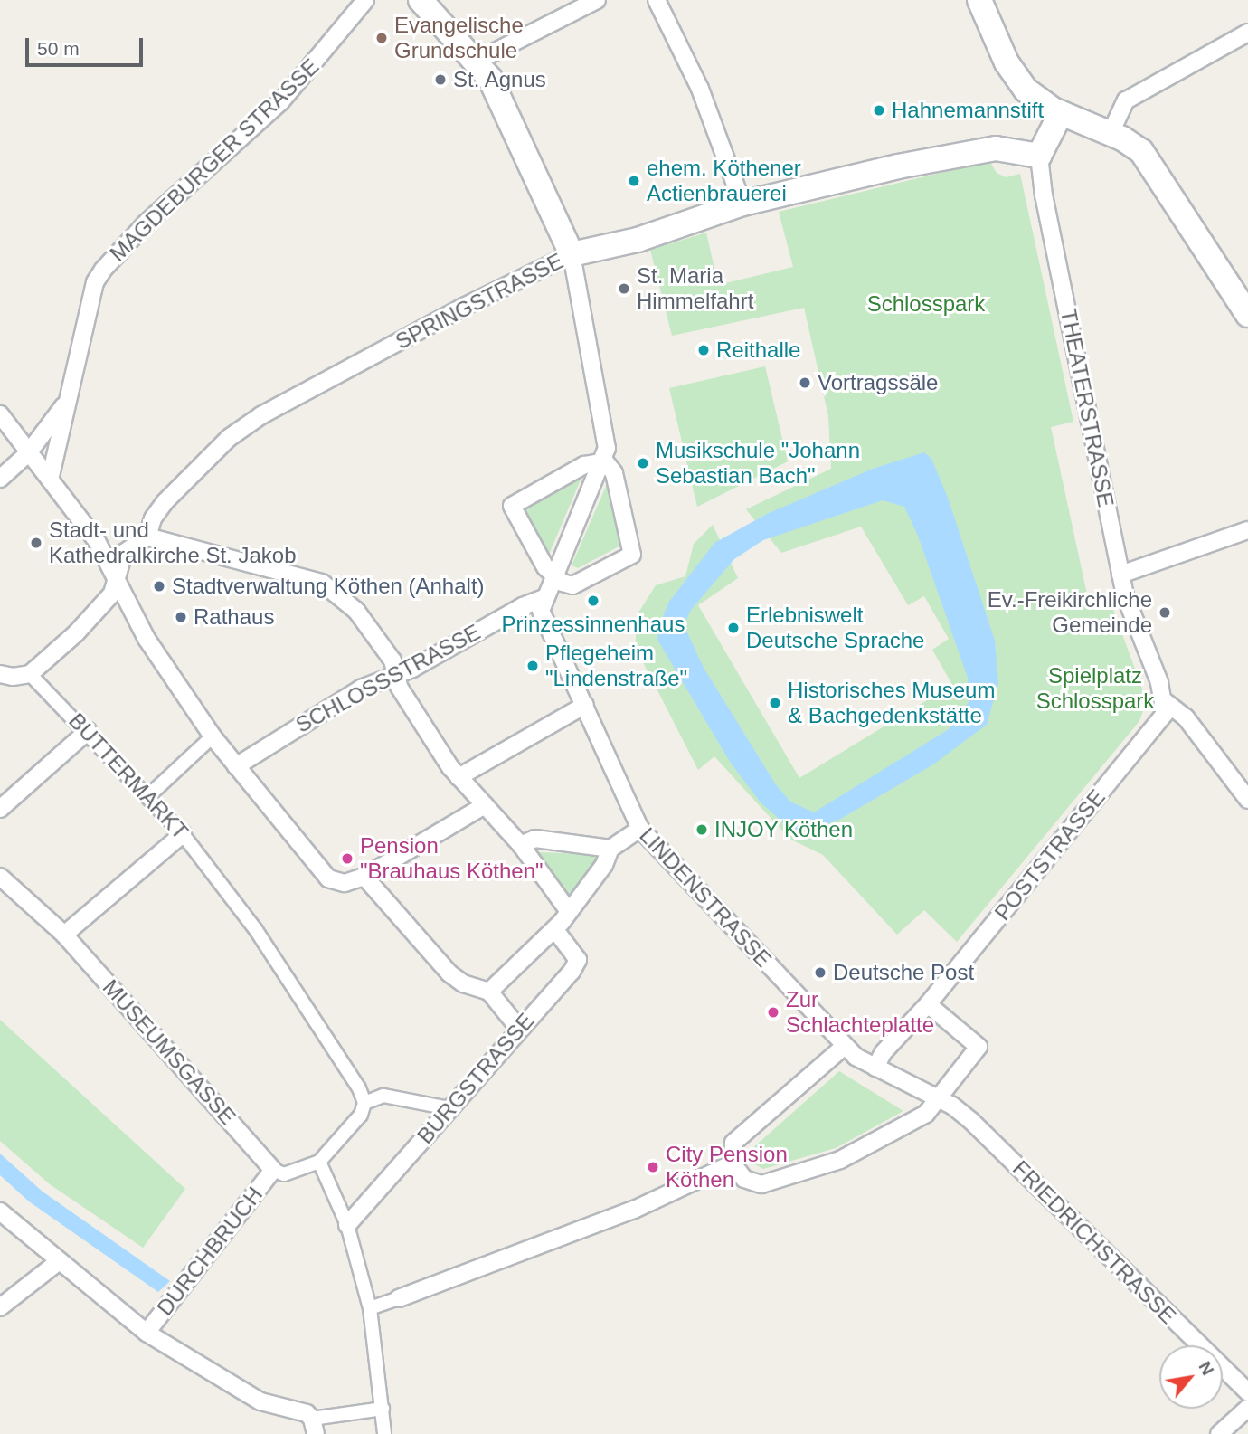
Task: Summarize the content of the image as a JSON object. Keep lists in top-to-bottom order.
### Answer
{
  "streets": {
    "main road": ["SPRINGSTRASSE"],
    "street": [
      "MAGDEBURGER STRASSE",
      "THEATERSTRASSE",
      "SCHLOSSSTRASSE",
      "BUTTERMARKT",
      "POSTSTRASSE",
      "LINDENSTRASSE",
      "MUSEUMSGASSE",
      "BURGSTRASSE",
      "FRIEDRICHSTRASSE",
      "DURCHBRUCH"
    ]
  },
  "crossings": [
    ["SPRINGSTRASSE", "THEATERSTRASSE"],
    ["SPRINGSTRASSE", "BUTTERMARKT"],
    ["THEATERSTRASSE", "POSTSTRASSE"],
    ["SCHLOSSSTRASSE", "LINDENSTRASSE"],
    ["POSTSTRASSE", "LINDENSTRASSE"],
    ["LINDENSTRASSE", "FRIEDRICHSTRASSE"],
    ["MUSEUMSGASSE", "DURCHBRUCH"]
  ],
  "parks": ["Schlosspark", "Spielplatz Schlosspark"],
  "places": [
    "Evangelische Grundschule",
    "St. Agnus",
    "Hahnemannstift",
    "ehem. Köthener Actienbrauerei",
    "St. Maria Himmelfahrt",
    "Reithalle",
    "Vortragssäle",
    "Musikschule \"Johann Sebastian Bach\"",
    "Stadt- und Kathedralkirche St. Jakob",
    "Stadtverwaltung Köthen (Anhalt)",
    "Prinzessinnenhaus",
    "Ev.-Freikirchliche Gemeinde",
    "Rathaus",
    "Erlebniswelt Deutsche Sprache",
    "Pflegeheim \"Lindenstraße\"",
    "Historisches Museum & Bachgedenkstätte",
    "INJOY Köthen",
    "Pension \"Brauhaus Köthen\"",
    "Deutsche Post",
    "Zur Schlachteplatte",
    "City Pension Köthen"
  ],
  "scale_bar": "50 m",
  "north": "top right"
}
